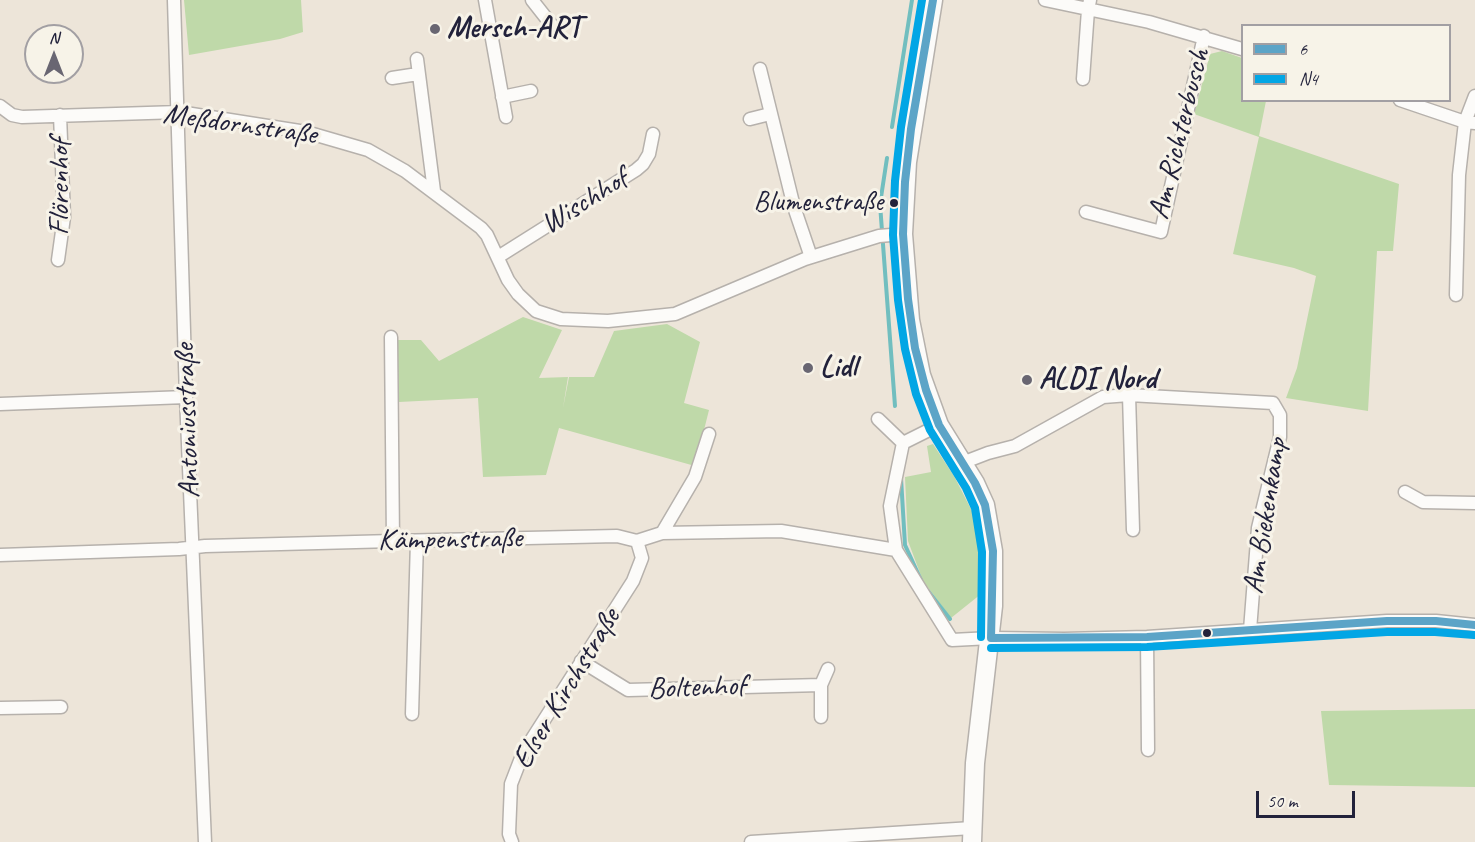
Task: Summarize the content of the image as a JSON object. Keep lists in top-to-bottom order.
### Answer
{
  "streets": {
    "street": [
      "Meßdornstraße",
      "Am Richterbusch",
      "Flörenhof",
      "Wischhof",
      "Antoniusstraße",
      "Am Biekenkamp",
      "Kämpenstraße",
      "Boltenhof",
      "Elser Kirchstraße"
    ]
  },
  "crossings": [
    ["Meßdornstraße", "Flörenhof"],
    ["Meßdornstraße", "Wischhof"],
    ["Meßdornstraße", "Antoniusstraße"],
    ["Antoniusstraße", "Kämpenstraße"],
    ["Kämpenstraße", "Elser Kirchstraße"],
    ["Boltenhof", "Elser Kirchstraße"]
  ],
  "places": [
    "Mersch-ART",
    "Blumenstraße",
    "Lidl",
    "ALDI Nord"
  ],
  "lines": ["transit line 6", "transit line N4"],
  "legend": ["6", "N4"],
  "scale_bar": "50 m",
  "north": "top"
}
